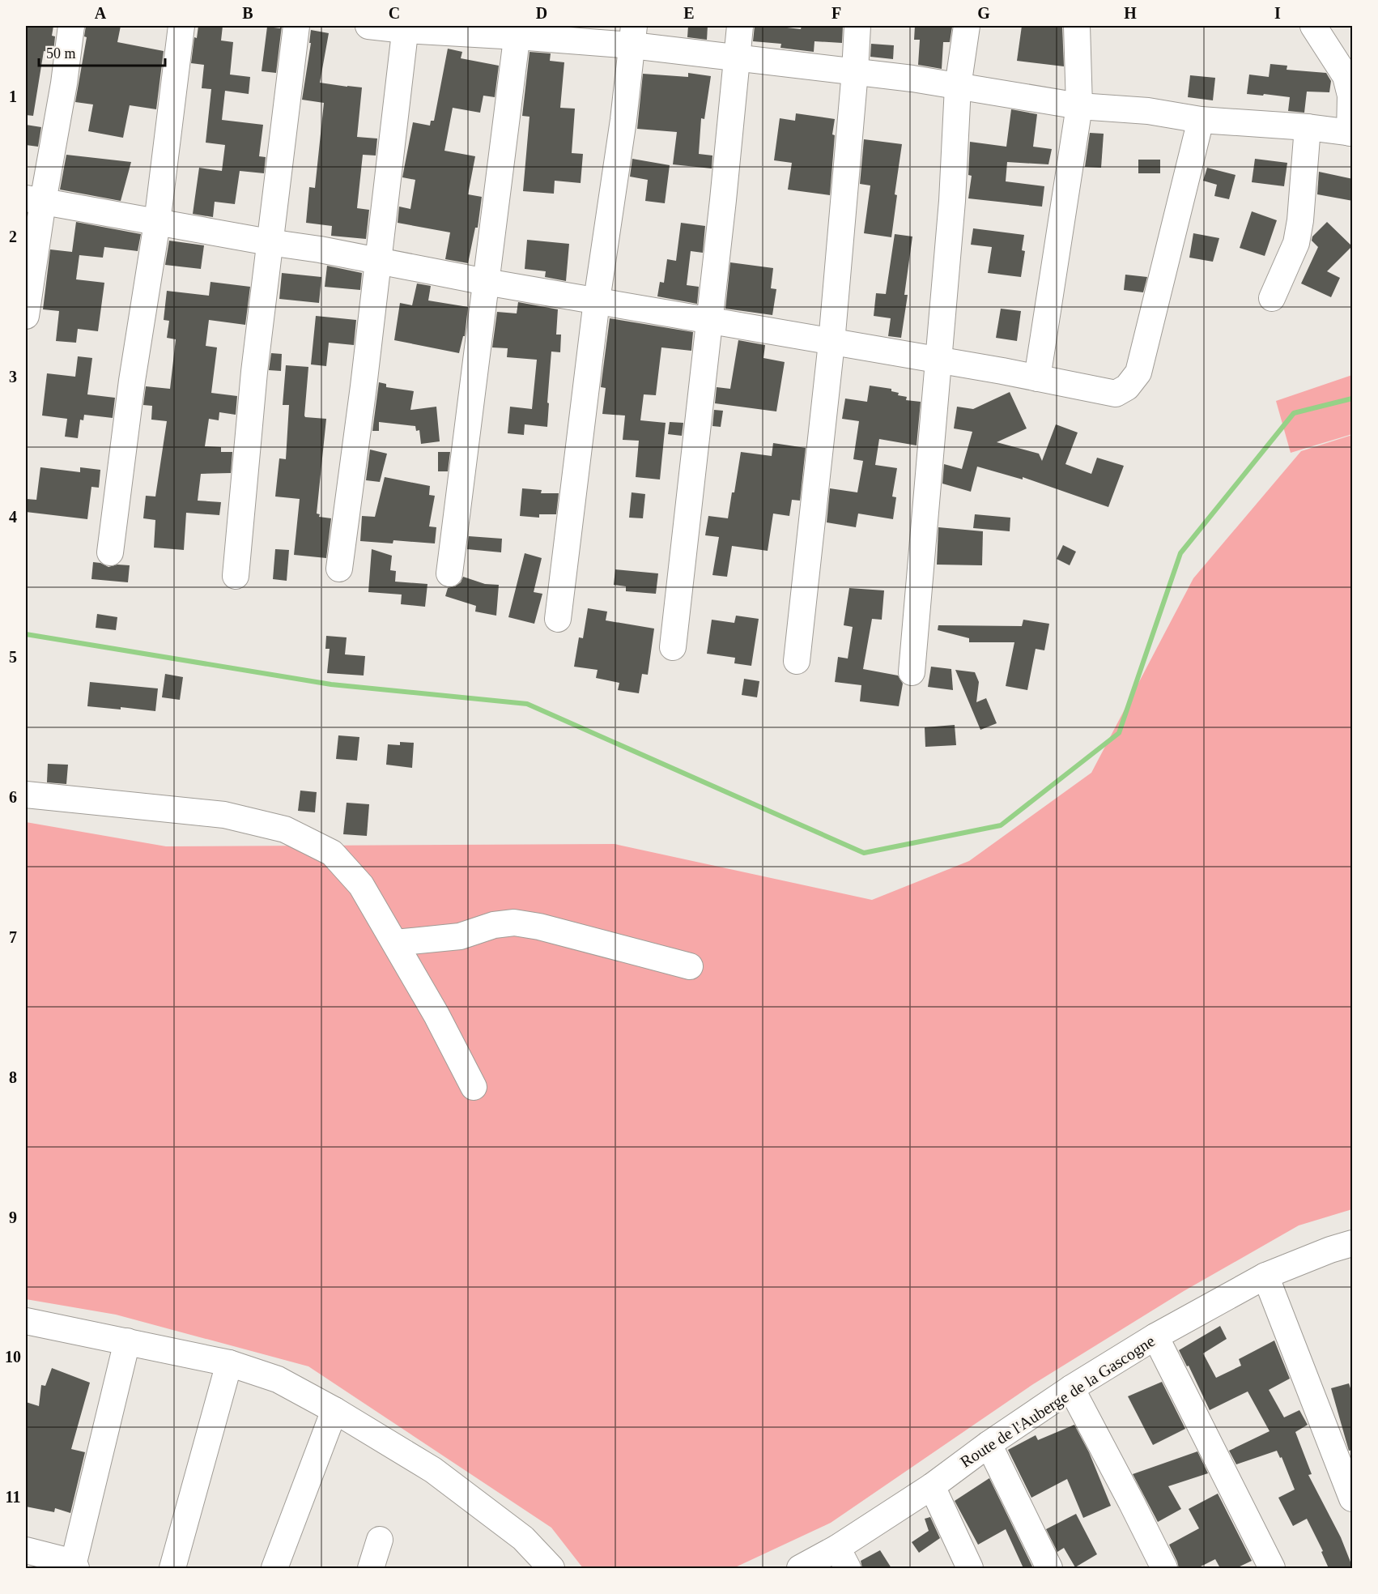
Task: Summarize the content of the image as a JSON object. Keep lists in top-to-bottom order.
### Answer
{
  "streets": {
    "street": ["Route de l'Auberge de la Gascogne"]
  },
  "scale_bar": "50 m",
  "grid": {
    "columns": [
      "A",
      "B",
      "C",
      "D",
      "E",
      "F",
      "G",
      "H",
      "I"
    ],
    "rows": [
      "1",
      "2",
      "3",
      "4",
      "5",
      "6",
      "7",
      "8",
      "9",
      "10",
      "11"
    ]
  }
}
